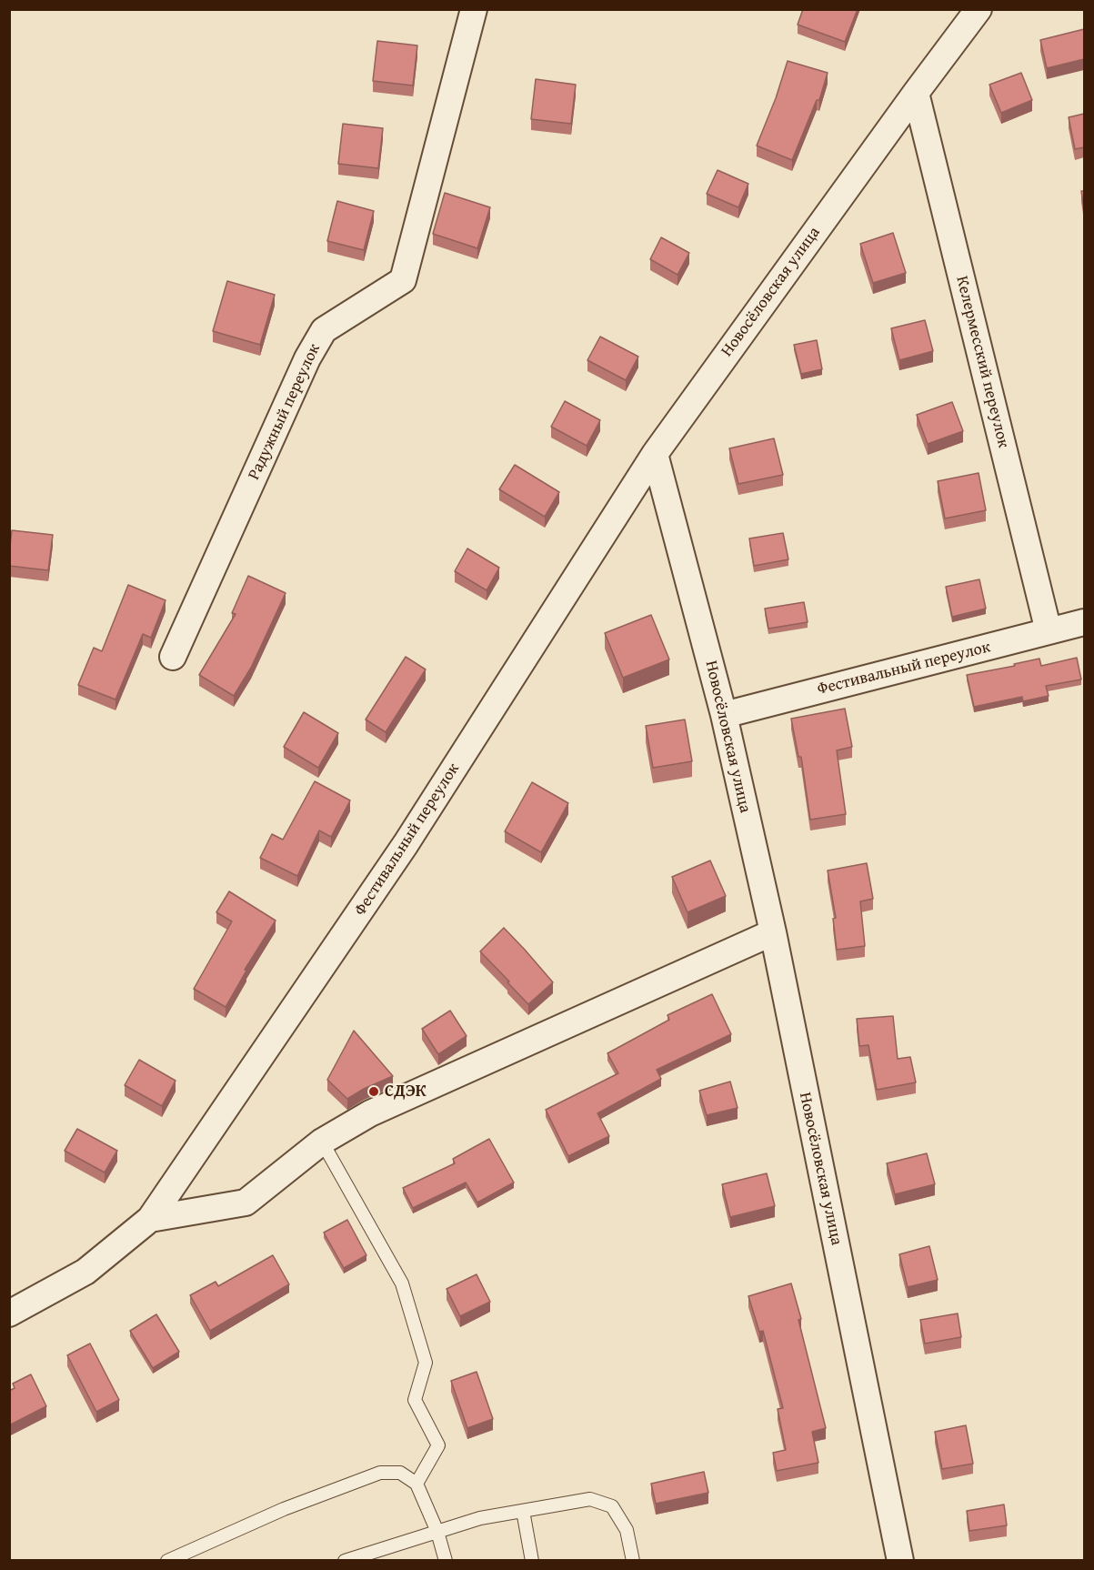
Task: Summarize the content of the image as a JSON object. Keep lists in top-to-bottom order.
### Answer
{
  "streets": {
    "street": [
      "Новосёловская улица",
      "Келермесский переулок",
      "Радужный переулок",
      "Фестивальный переулок"
    ]
  },
  "crossings": [
    ["Новосёловская улица", "Келермесский переулок"],
    ["Новосёловская улица", "Фестивальный переулок"],
    ["Келермесский переулок", "Фестивальный переулок"]
  ],
  "places": ["СДЭК"]
}
